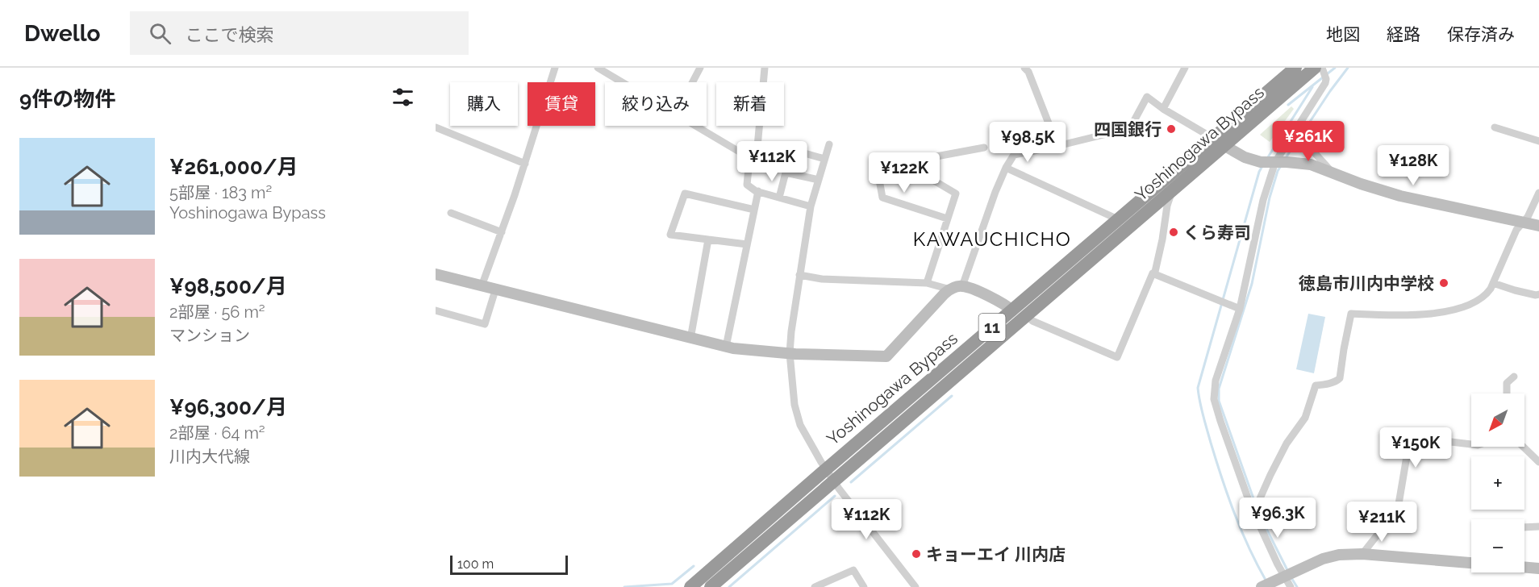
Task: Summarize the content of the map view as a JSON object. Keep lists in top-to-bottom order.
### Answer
{
  "streets": {
    "highway": ["Yoshinogawa Bypass", "11"]
  },
  "districts": ["KAWAUCHICHO"],
  "places": [
    "四国銀行",
    "くら寿司",
    "徳島市川内中学校",
    "キョーエイ 川内店"
  ],
  "scale_bar": "100 m",
  "north": "bottom left",
  "page": {
    "header": "Dwello",
    "search": "ここで検索",
    "nav": ["地図", "経路", "保存済み"],
    "heading": "9件の物件",
    "chip": [
      "購入",
      "賃貸",
      "絞り込み",
      "新着"
    ],
    "price": [
      "¥261K",
      "¥98.5K",
      "¥112K",
      "¥128K",
      "¥122K",
      "¥150K",
      "¥96.3K",
      "¥112K",
      "¥211K"
    ],
    "list": [
      {
        "name": "¥261,000/月",
        "note": "5部屋 · 183 m² · Yoshinogawa Bypass"
      },
      {
        "name": "¥98,500/月",
        "note": "2部屋 · 56 m² · マンション"
      },
      {
        "name": "¥96,300/月",
        "note": "2部屋 · 64 m² · 川内大代線"
      }
    ],
    "map_buttons": ["+", "−"],
    "scale": "100 m"
  }
}
